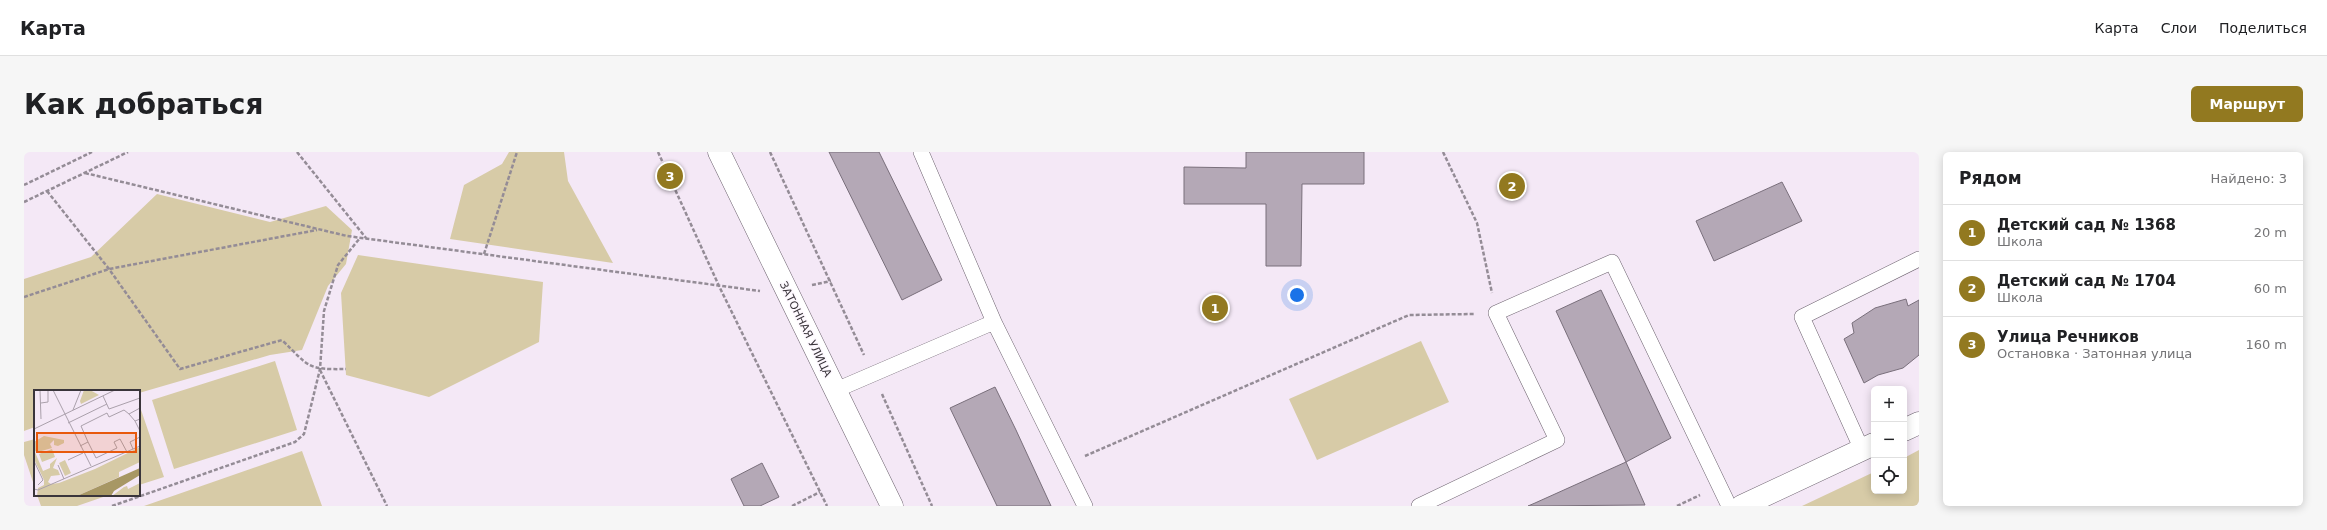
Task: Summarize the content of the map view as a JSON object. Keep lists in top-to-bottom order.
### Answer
{
  "streets": {
    "street": ["ЗАТОННАЯ УЛИЦА"]
  },
  "page": {
    "header": "Карта",
    "nav": ["Карта", "Слои", "Поделиться"],
    "buttons": "Маршрут",
    "title": "Как добраться",
    "heading": ["Рядом", "Найдено: 3"],
    "pins": ["3", "2", "1"],
    "list": [
      {
        "mark": "1",
        "name": "Детский сад № 1368",
        "note": "Школа",
        "value": "20 m"
      },
      {
        "mark": "2",
        "name": "Детский сад № 1704",
        "note": "Школа",
        "value": "60 m"
      },
      {
        "mark": "3",
        "name": "Улица Речников",
        "note": "Остановка · Затонная улица",
        "value": "160 m"
      }
    ],
    "map_buttons": ["+", "−"]
  }
}
